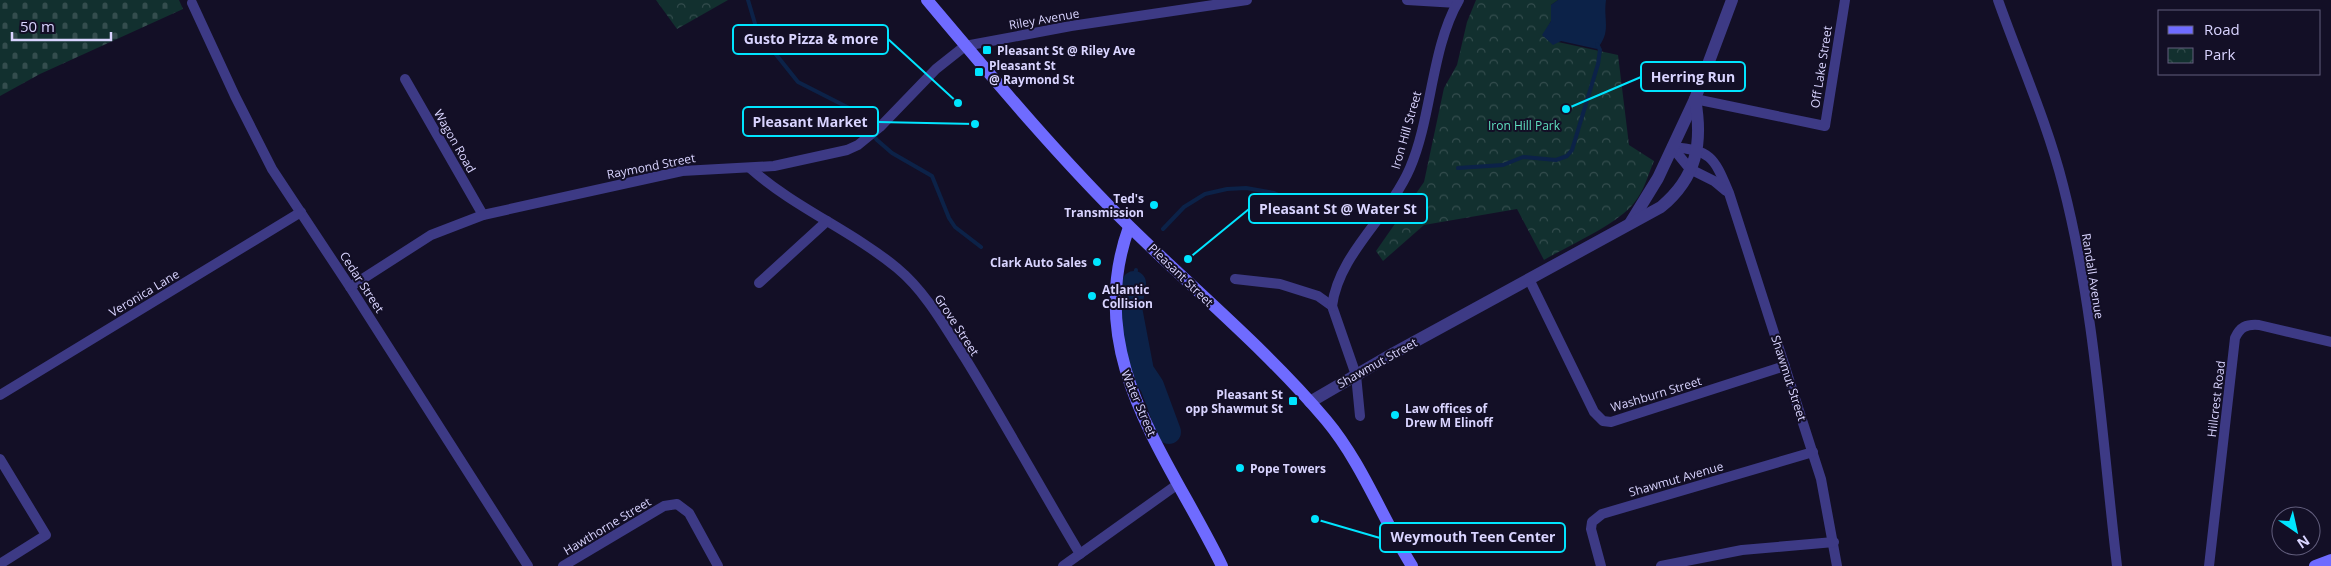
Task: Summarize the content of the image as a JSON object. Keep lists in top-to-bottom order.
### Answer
{
  "streets": {
    "main road": ["Pleasant Street", "Water Street"],
    "street": [
      "Riley Avenue",
      "Off Lake Street",
      "Iron Hill Street",
      "Wagon Road",
      "Raymond Street",
      "Randall Avenue",
      "Cedar Street",
      "Veronica Lane",
      "Grove Street",
      "Shawmut Street",
      "Washburn Street",
      "Hillcrest Road",
      "Shawmut Avenue",
      "Hawthorne Street"
    ]
  },
  "crossings": [
    ["Riley Avenue", "Raymond Street"],
    ["Riley Avenue", "Pleasant Street"],
    ["Wagon Road", "Raymond Street"],
    ["Raymond Street", "Pleasant Street"],
    ["Raymond Street", "Cedar Street"],
    ["Raymond Street", "Grove Street"],
    ["Pleasant Street", "Shawmut Street"],
    ["Pleasant Street", "Water Street"],
    ["Cedar Street", "Veronica Lane"],
    ["Shawmut Street", "Washburn Street"],
    ["Shawmut Street", "Shawmut Avenue"]
  ],
  "parks": ["Iron Hill Park"],
  "places": {
    "transit": ["Pleasant St @ Riley Ave", "Pleasant St @ Raymond St", "Pleasant St opp Shawmut St"],
    "other": [
      "Gusto Pizza & more",
      "Herring Run",
      "Pleasant Market",
      "Ted's Transmission",
      "Pleasant St @ Water St",
      "Clark Auto Sales",
      "Atlantic Collision",
      "Law offices of Drew M Elinoff",
      "Pope Towers",
      "Weymouth Teen Center"
    ]
  },
  "legend": ["Road", "Park"],
  "scale_bar": "50 m",
  "north": "bottom right"
}
